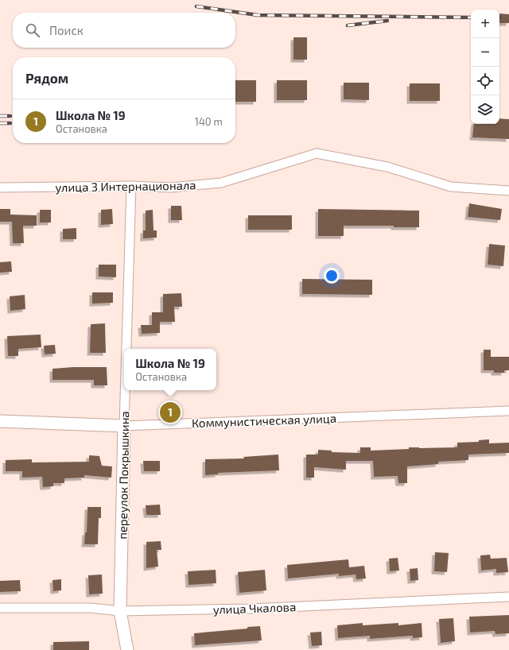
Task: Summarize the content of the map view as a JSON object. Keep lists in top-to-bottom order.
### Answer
{
  "streets": {
    "street": [
      "улица 3 Интернационала",
      "Коммунистическая улица",
      "переулок Покрышкина",
      "улица Чкалова"
    ]
  },
  "crossings": [
    ["улица 3 Интернационала", "переулок Покрышкина"],
    ["Коммунистическая улица", "переулок Покрышкина"],
    ["переулок Покрышкина", "улица Чкалова"]
  ],
  "page": {
    "map_buttons": ["+", "−"],
    "search": "Поиск",
    "heading": "Рядом",
    "list": [
      {
        "mark": "1",
        "name": "Школа № 19",
        "note": "Остановка",
        "value": "140 m"
      }
    ],
    "popup": ["Школа № 19", "Остановка"],
    "pins": "1"
  }
}
